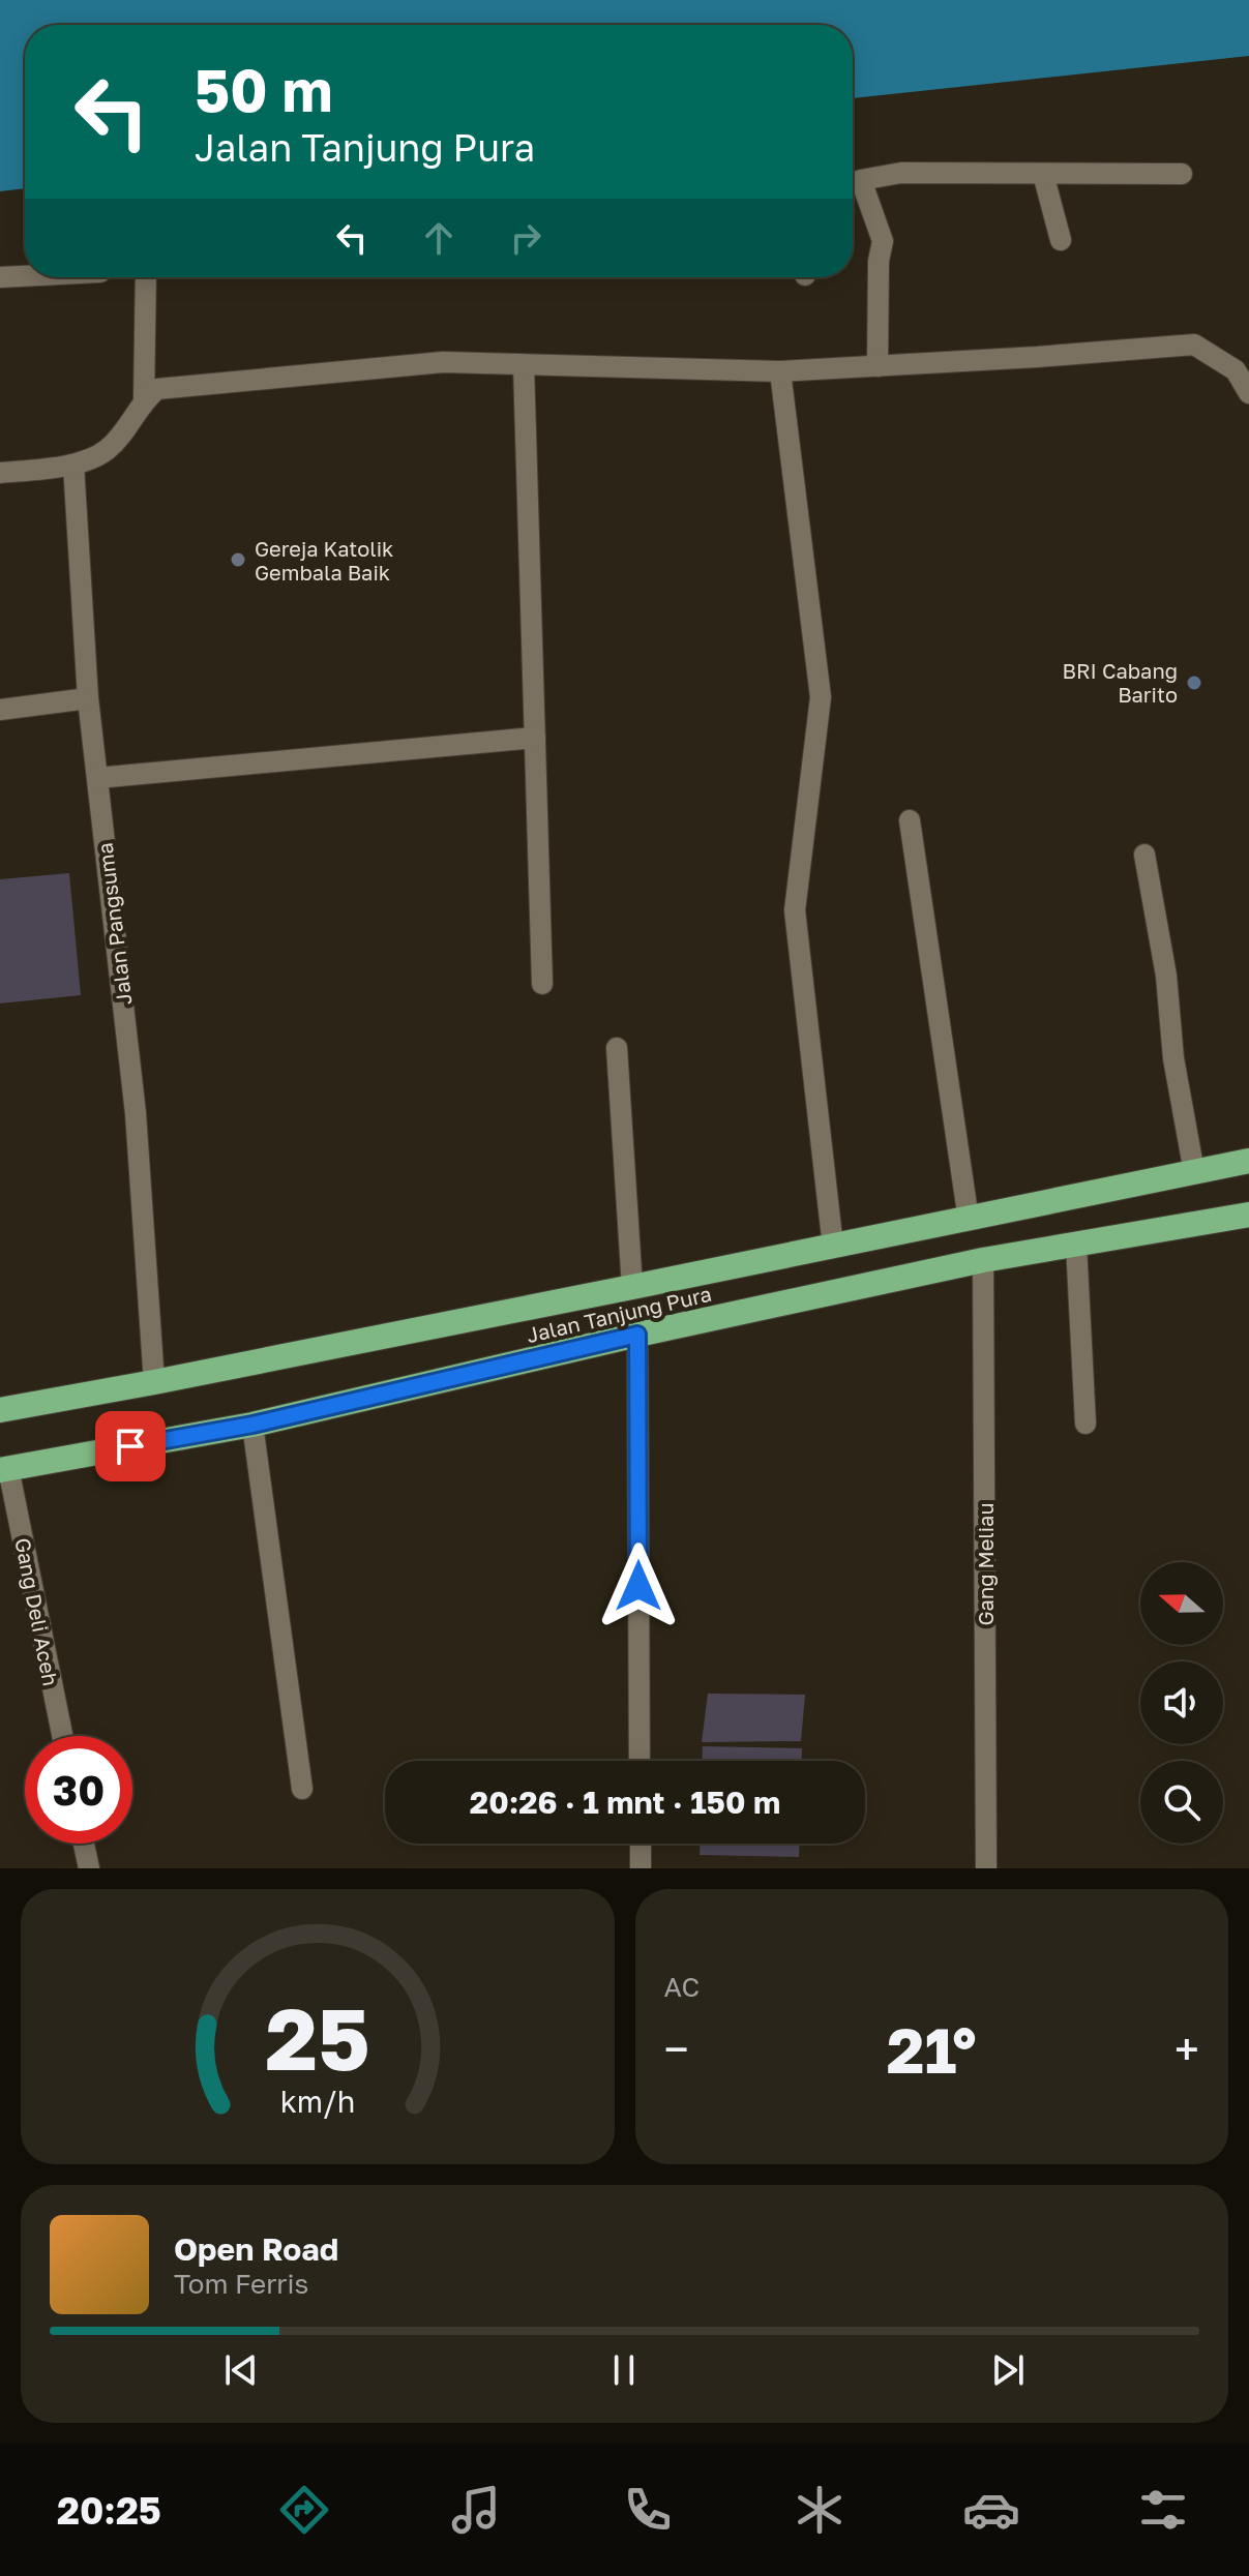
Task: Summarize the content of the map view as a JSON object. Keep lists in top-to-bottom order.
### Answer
{
  "streets": {
    "highway": ["Jalan Tanjung Pura"],
    "street": ["Jalan Pangsuma", "Gang Meliau", "Gang Deli Aceh"]
  },
  "crossings": [
    ["Jalan Pangsuma", "Jalan Tanjung Pura"],
    ["Jalan Tanjung Pura", "Gang Meliau"],
    ["Jalan Tanjung Pura", "Gang Deli Aceh"]
  ],
  "places": ["Gereja Katolik Gembala Baik", "BRI Cabang Barito"],
  "north": "left",
  "page": {
    "turn": ["50 m", "Jalan Tanjung Pura"],
    "limit": "30",
    "trip": "20:26 · 1 mnt · 150 m",
    "tile": "AC",
    "heat": ["−", "21°", "+"],
    "song": ["Open Road", "Tom Ferris"],
    "tabs": "20:25",
    "gauge": ["25", "km/h"]
  }
}
